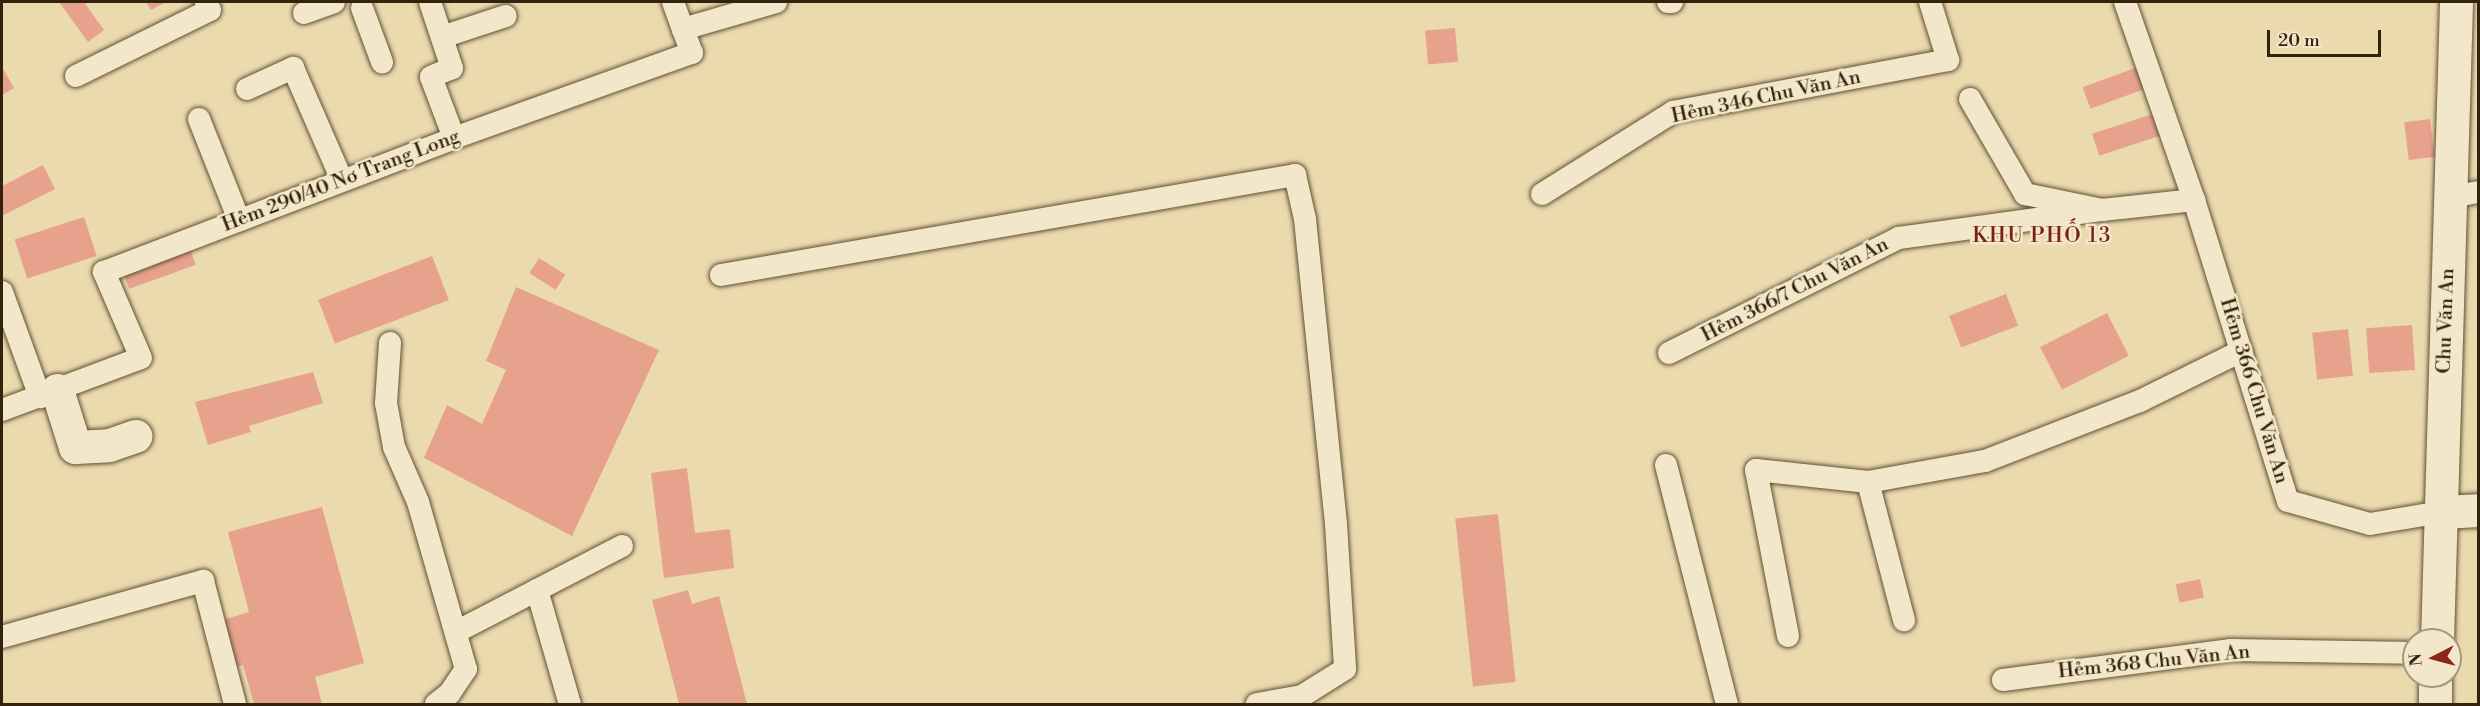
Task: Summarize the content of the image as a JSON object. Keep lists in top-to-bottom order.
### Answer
{
  "streets": {
    "street": ["Chu Văn An"],
    "lane": [
      "Hẻm 346 Chu Văn An",
      "Hẻm 290/40 Nơ Trang Long",
      "Hẻm 366/7 Chu Văn An",
      "Hẻm 366 Chu Văn An",
      "Hẻm 368 Chu Văn An"
    ]
  },
  "crossings": [
    ["Chu Văn An", "Hẻm 366 Chu Văn An"]
  ],
  "districts": ["KHU PHỐ 13"],
  "scale_bar": "20 m",
  "north": "left"
}
